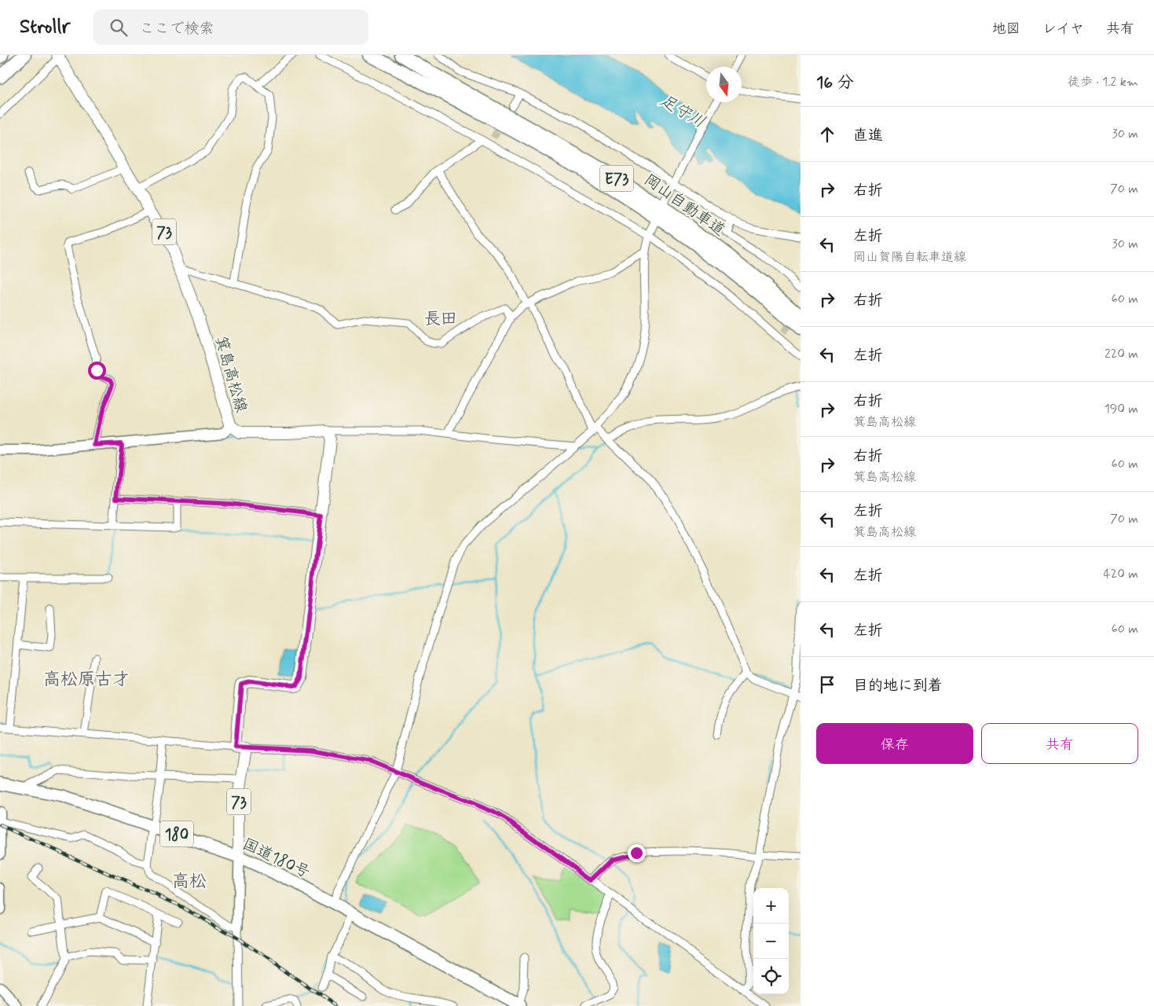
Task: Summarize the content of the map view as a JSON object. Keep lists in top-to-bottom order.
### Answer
{
  "streets": {
    "highway": [
      "E73",
      "岡山自動車道",
      "180",
      "国道180号"
    ],
    "main road": ["73", "箕島高松線"]
  },
  "crossings": [
    ["73", "箕島高松線"],
    ["73", "国道180号"]
  ],
  "districts": ["長田", "高松原古才", "高松"],
  "water": ["足守川"],
  "north": "bottom",
  "page": {
    "header": "Strollr",
    "search": "ここで検索",
    "nav": ["地図", "レイヤ", "共有"],
    "heading": ["16 分", "徒歩 · 1.2 km"],
    "list": [
      ["直進", "30 m"],
      ["右折", "70 m"],
      ["左折", "岡山賀陽自転車道線", "30 m"],
      ["右折", "60 m"],
      ["左折", "220 m"],
      ["右折", "箕島高松線", "190 m"],
      ["右折", "箕島高松線", "60 m"],
      ["左折", "箕島高松線", "70 m"],
      ["左折", "420 m"],
      ["左折", "60 m"],
      "目的地に到着"
    ],
    "buttons": ["保存", "共有"],
    "map_buttons": ["+", "−"]
  }
}
